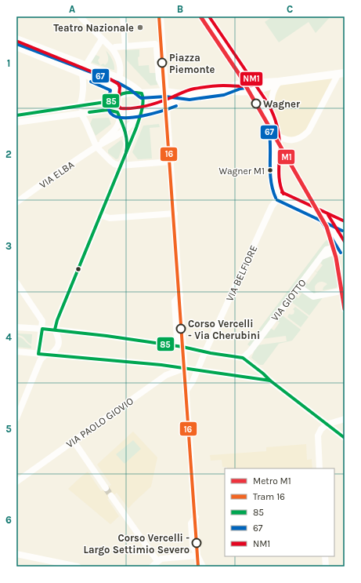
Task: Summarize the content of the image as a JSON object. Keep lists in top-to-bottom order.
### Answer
{
  "streets": {
    "street": [
      "VIA ELBA",
      "VIA BELFIORE",
      "VIA GIOTTO",
      "VIA PAOLO GIOVIO"
    ]
  },
  "places": [
    "Teatro Nazionale",
    "Piazza Piemonte",
    "Wagner",
    "Wagner M1",
    "Corso Vercelli - Via Cherubini",
    "Corso Vercelli - Largo Settimio Severo"
  ],
  "lines": [
    "metro line M1",
    "tram line 16",
    "transit line NM1",
    "transit line 67",
    "transit line 85"
  ],
  "legend": [
    "Metro M1",
    "Tram 16",
    "85",
    "67",
    "NM1"
  ],
  "grid": {
    "columns": ["A", "B", "C"],
    "rows": [
      "1",
      "2",
      "3",
      "4",
      "5",
      "6"
    ]
  }
}
